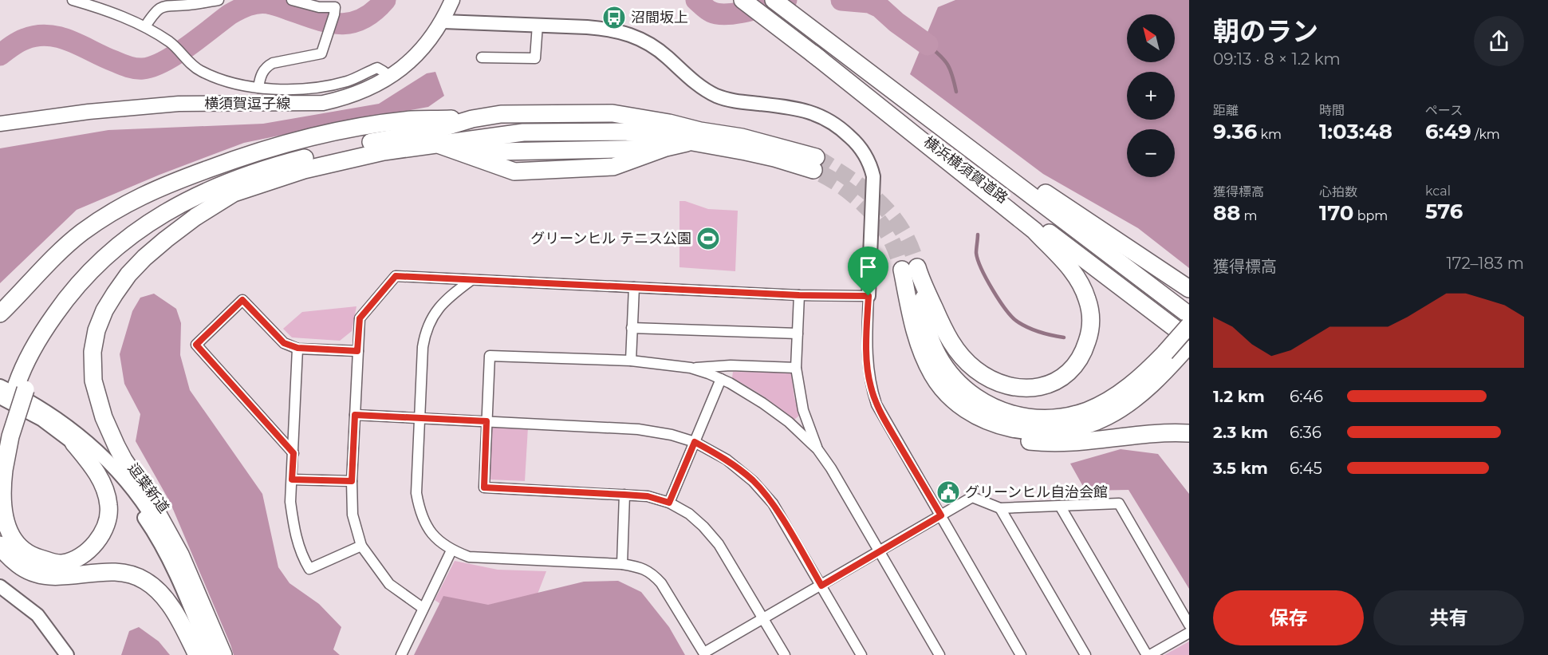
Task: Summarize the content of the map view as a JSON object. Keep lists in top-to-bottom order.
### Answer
{
  "streets": {
    "highway": ["横浜横須賀道路"],
    "main road": ["横須賀逗子線"],
    "street": ["逗葉新道"]
  },
  "places": {
    "bus stop": ["沼間坂上"],
    "sports": ["グリーンヒル テニス公園"],
    "public building": ["グリーンヒル自治会館"]
  },
  "north": "top left",
  "page": {
    "heading": ["朝のラン", "09:13 · 8 × 1.2 km"],
    "map_buttons": ["+", "−"],
    "stats": [
      ["距離", "9.36 km"],
      ["時間", "1:03:48"],
      ["ペース", "6:49 /km"],
      ["獲得標高", "88 m"],
      ["心拍数", "170 bpm"],
      ["kcal", "576"]
    ],
    "chart": ["獲得標高", "172–183 m"],
    "list": [
      {
        "name": "1.2 km",
        "note": "6:46"
      },
      {
        "name": "2.3 km",
        "note": "6:36"
      },
      {
        "name": "3.5 km",
        "note": "6:45"
      }
    ],
    "buttons": ["保存", "共有"]
  }
}
